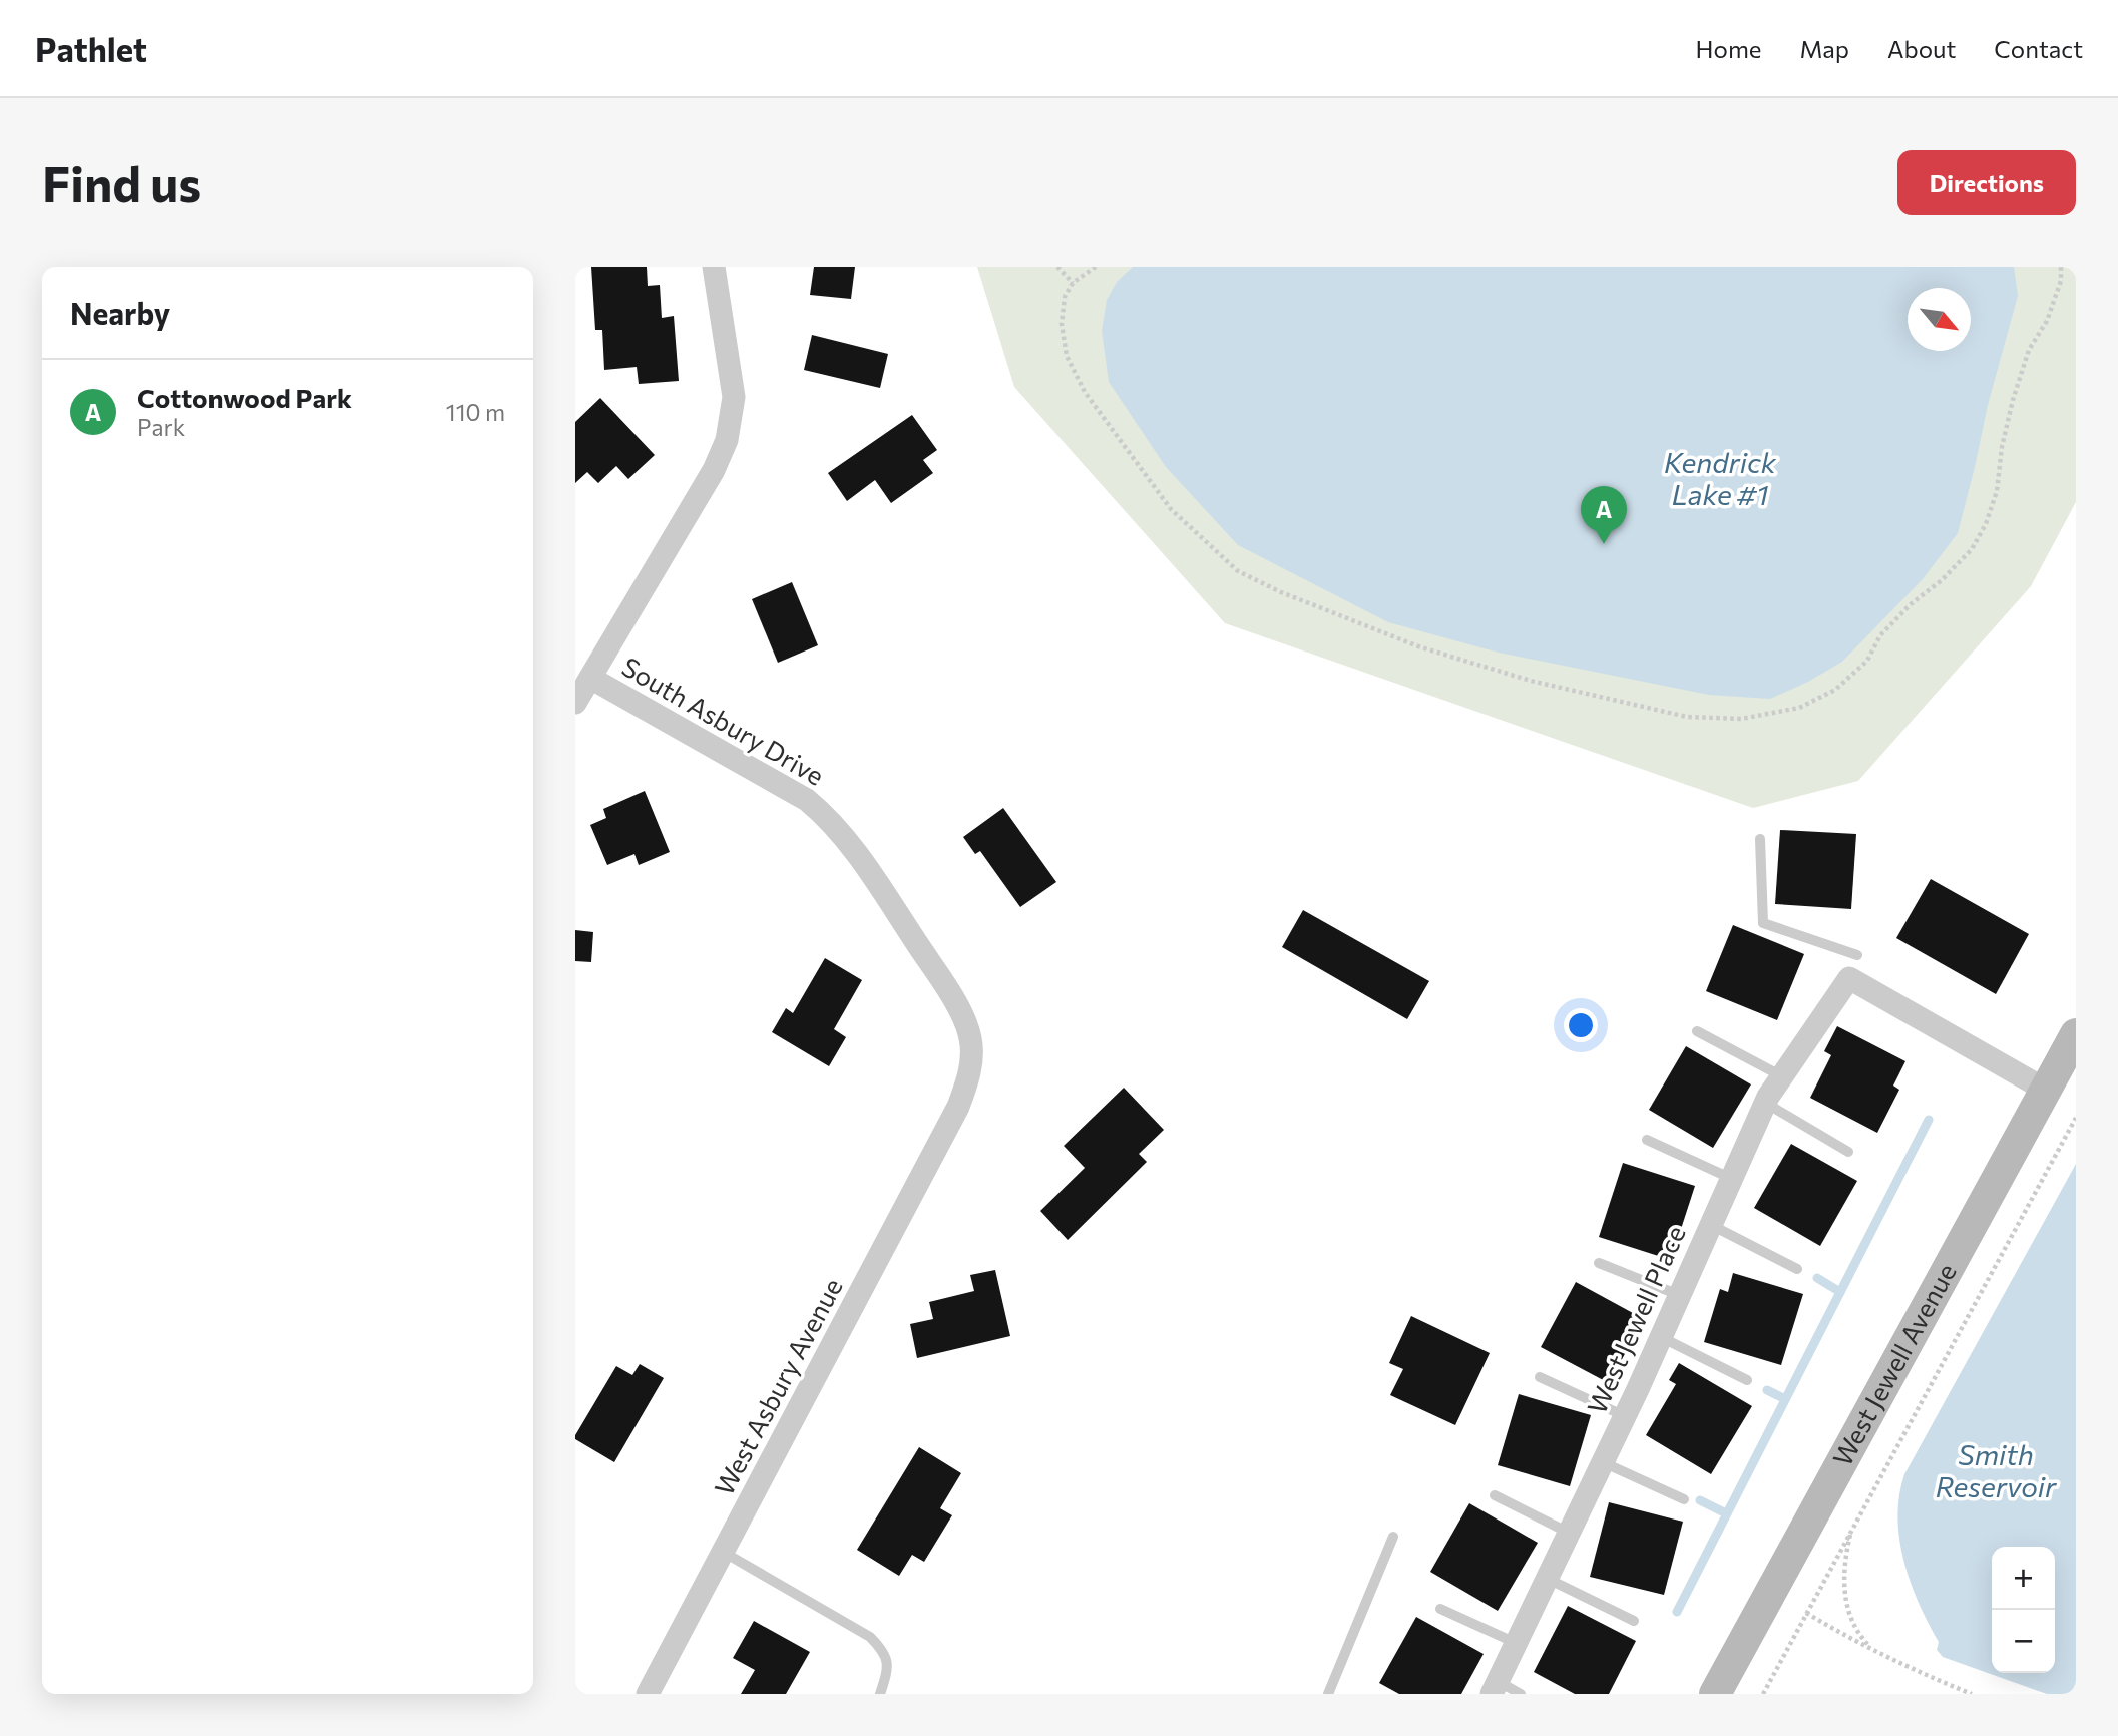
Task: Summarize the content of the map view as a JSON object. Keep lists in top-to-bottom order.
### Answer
{
  "streets": {
    "main road": ["West Jewell Avenue"],
    "street": ["South Asbury Drive", "West Jewell Place", "West Asbury Avenue"]
  },
  "crossings": [
    ["South Asbury Drive", "West Asbury Avenue"],
    ["West Jewell Place", "West Jewell Avenue"]
  ],
  "water": ["Kendrick Lake #1", "Smith Reservoir"],
  "north": "bottom right",
  "page": {
    "header": "Pathlet",
    "nav": [
      "Home",
      "Map",
      "About",
      "Contact"
    ],
    "buttons": "Directions",
    "title": "Find us",
    "heading": "Nearby",
    "list": [
      {
        "mark": "A",
        "name": "Cottonwood Park",
        "note": "Park",
        "value": "110 m"
      }
    ],
    "pins": "A",
    "map_buttons": ["+", "−"]
  }
}
